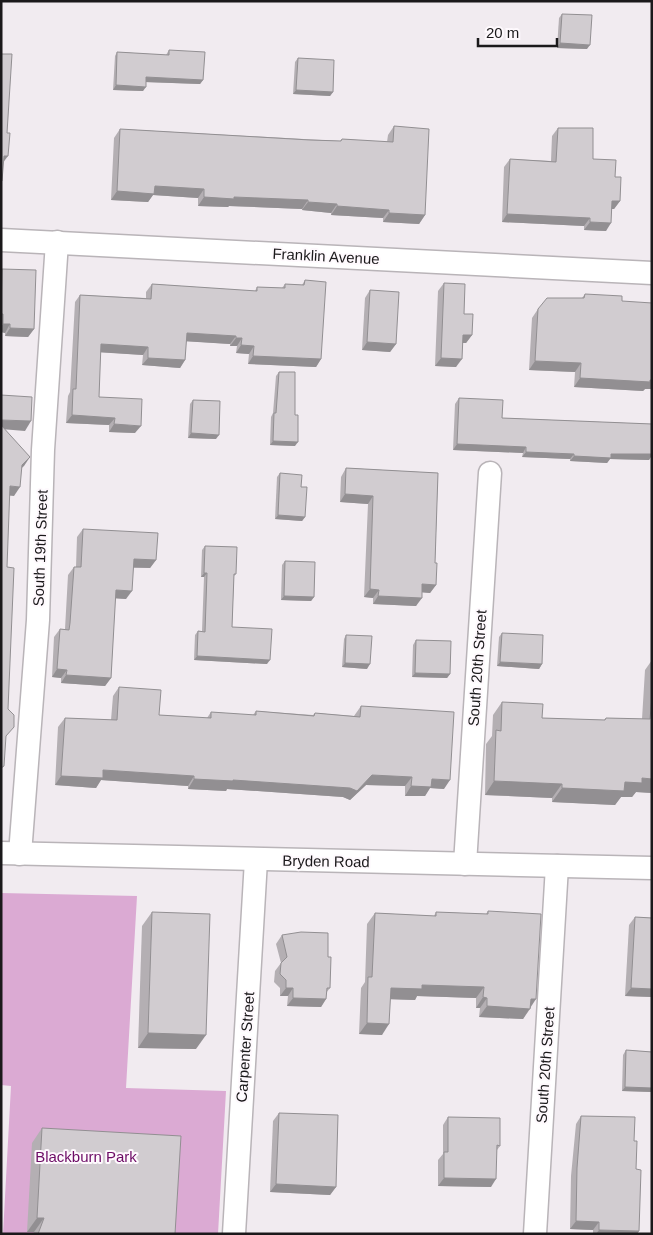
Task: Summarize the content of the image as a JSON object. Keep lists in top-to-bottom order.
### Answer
{
  "streets": {
    "street": [
      "Franklin Avenue",
      "South 19th Street",
      "South 20th Street",
      "Bryden Road",
      "Carpenter Street"
    ]
  },
  "crossings": [
    ["Franklin Avenue", "South 19th Street"],
    ["South 19th Street", "Bryden Road"],
    ["South 20th Street", "Bryden Road"],
    ["Bryden Road", "Carpenter Street"]
  ],
  "parks": ["Blackburn Park"],
  "scale_bar": "20 m"
}
